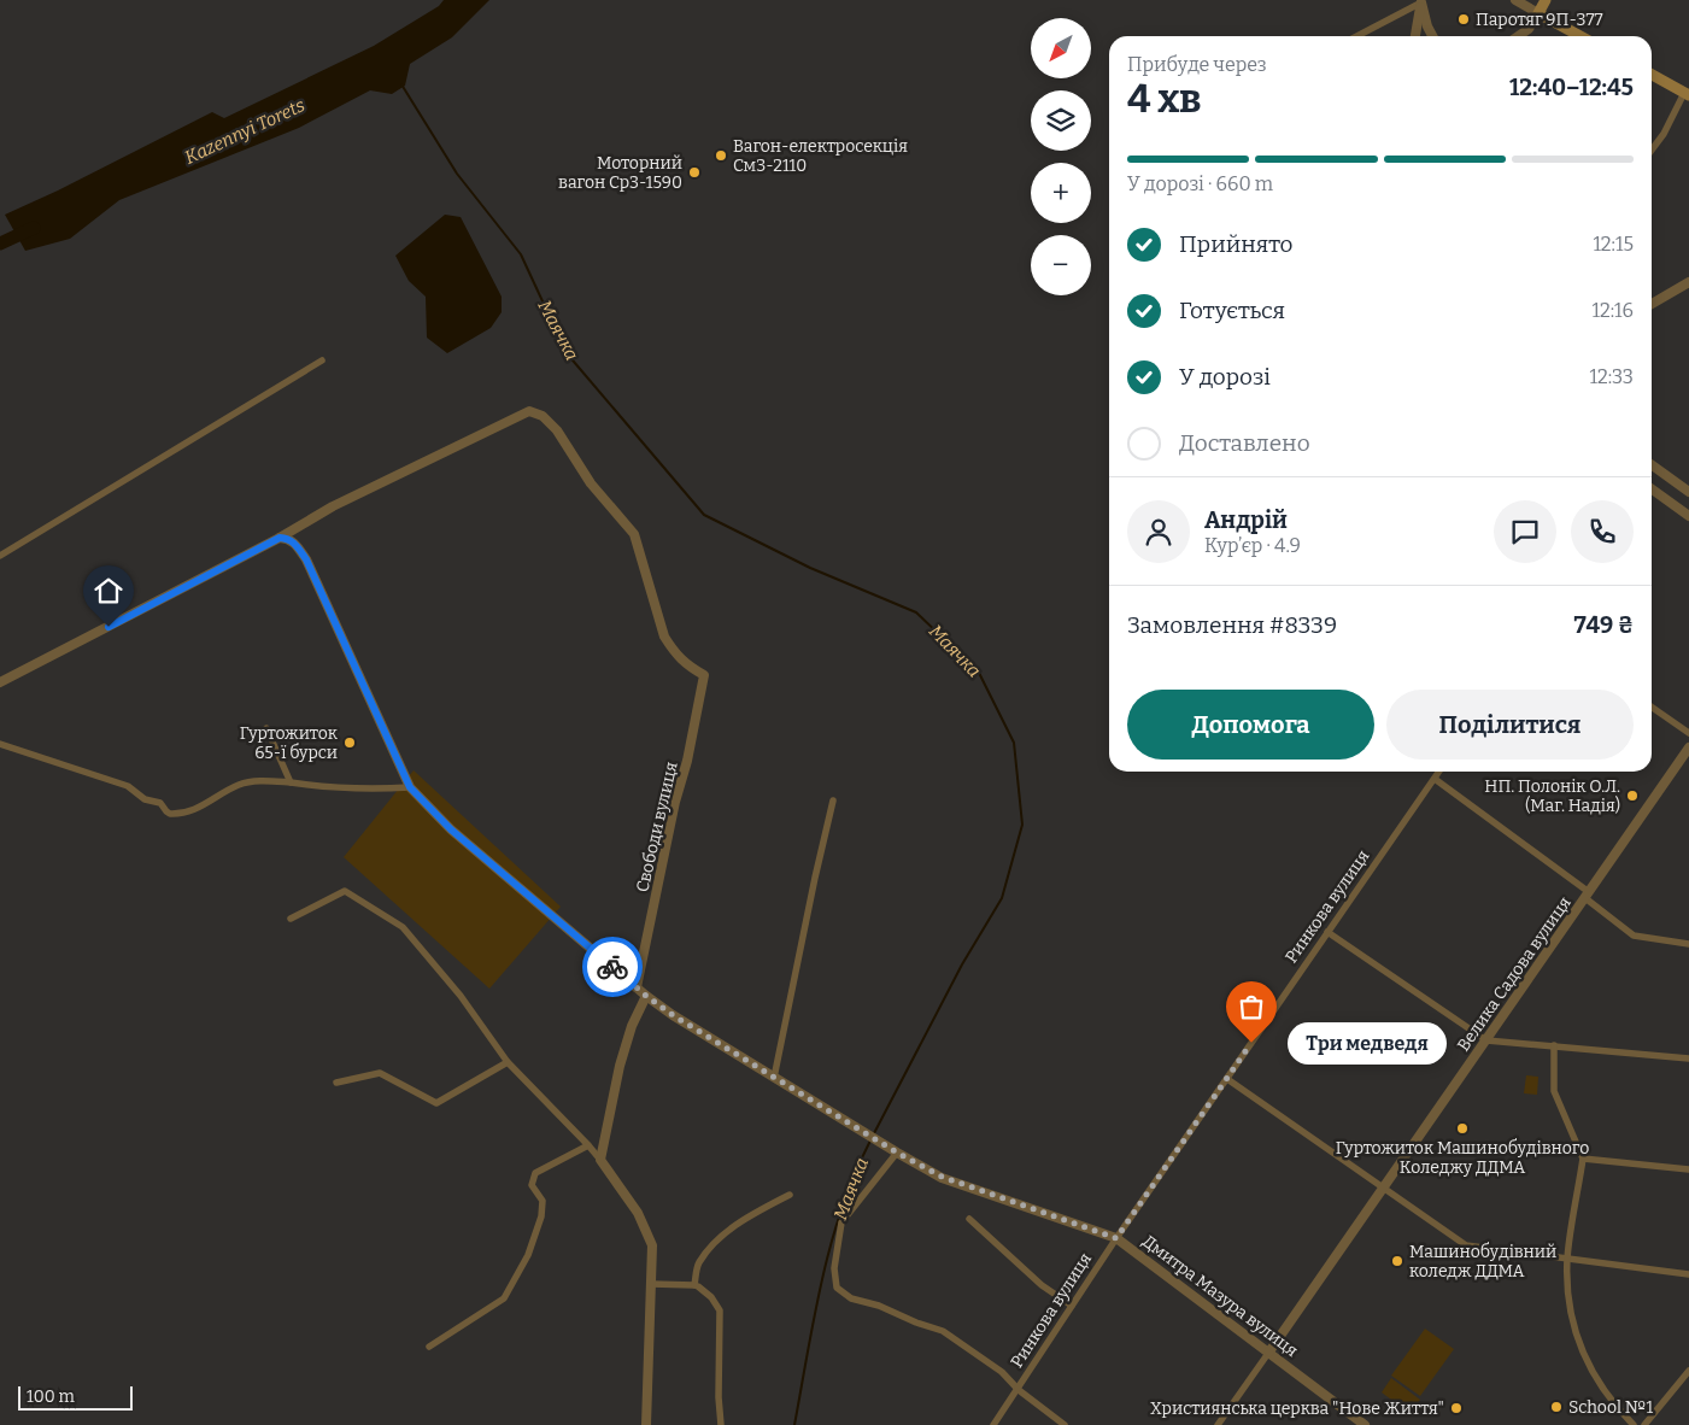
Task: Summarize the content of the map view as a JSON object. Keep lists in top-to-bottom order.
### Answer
{
  "streets": {
    "street": [
      "Свободи вулиця",
      "Ринкова вулиця",
      "Велика Садова вулиця",
      "Дмитра Мазура вулиця"
    ]
  },
  "crossings": [
    ["Свободи вулиця", "Дмитра Мазура вулиця"],
    ["Ринкова вулиця", "Дмитра Мазура вулиця"],
    ["Велика Садова вулиця", "Дмитра Мазура вулиця"]
  ],
  "water": ["Kazennyi Torets", "Маячка"],
  "places": [
    "Паротяг 9П-377",
    "Вагон-електросекція См3-2110",
    "Моторний вагон Ср3-1590",
    "Гуртожиток 65-ї бурси",
    "НП. Полонік О.Л. (Маг. Надія)",
    "Три медведя",
    "Гуртожиток Машинобудівного Коледжу ДДМА",
    "Машинобудівний коледж ДДМА",
    "School №1",
    "Християнська церква \"Нове Життя\""
  ],
  "scale_bar": "100 m",
  "north": "bottom left",
  "page": {
    "map_buttons": ["+", "−"],
    "heading": ["4 хв", "Прибуде через", "12:40–12:45"],
    "panel": [
      "Андрій",
      "Кур’єр · 4.9",
      "Замовлення #8339",
      "749 ₴"
    ],
    "bar": "У дорозі · 660 m",
    "list": [
      ["Прийнято", "12:15"],
      ["Готується", "12:16"],
      ["У дорозі", "12:33"],
      "Доставлено"
    ],
    "buttons": ["Допомога", "Поділитися"],
    "bubble": "Три медведя",
    "scale": "100 m"
  }
}
